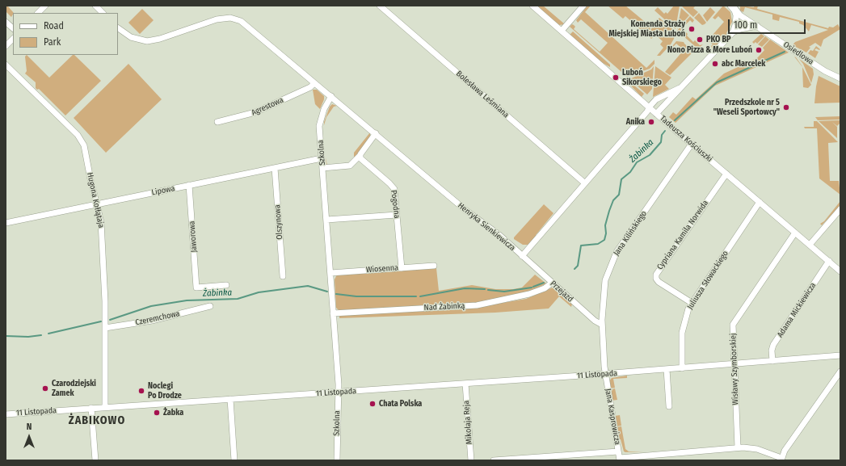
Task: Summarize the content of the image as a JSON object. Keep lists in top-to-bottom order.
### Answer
{
  "streets": {
    "street": [
      "Osiedlowa",
      "Bolesława Leśmiana",
      "Agrestowa",
      "Tadeusza Kościuszki",
      "Szkolna",
      "Lipowa",
      "Hugona Kołłątaja",
      "Pogodna",
      "Olszynowa",
      "Henryka Sienkiewicza",
      "Jana Kilińskiego",
      "Cypriana Kamila Norwida",
      "Jaworowa",
      "Wiosenna",
      "Juliusza Słowackiego",
      "Przejazd",
      "Nad Żabinką",
      "Adama Mickiewicza",
      "Czeremchowa",
      "Wisławy Szymborskiej",
      "11 Listopada",
      "Jana Kasprowicza",
      "Mikołaja Reja"
    ]
  },
  "crossings": [
    ["Bolesława Leśmiana", "Henryka Sienkiewicza"],
    ["Tadeusza Kościuszki", "Henryka Sienkiewicza"],
    ["Tadeusza Kościuszki", "Jana Kilińskiego"],
    ["Tadeusza Kościuszki", "Cypriana Kamila Norwida"],
    ["Tadeusza Kościuszki", "Juliusza Słowackiego"],
    ["Tadeusza Kościuszki", "Adama Mickiewicza"],
    ["Tadeusza Kościuszki", "Wisławy Szymborskiej"],
    ["Szkolna", "Lipowa"],
    ["Szkolna", "Henryka Sienkiewicza"],
    ["Szkolna", "Wiosenna"],
    ["Szkolna", "Nad Żabinką"],
    ["Szkolna", "11 Listopada"],
    ["Lipowa", "Hugona Kołłątaja"],
    ["Lipowa", "Olszynowa"],
    ["Lipowa", "Jaworowa"],
    ["Hugona Kołłątaja", "Czeremchowa"],
    ["Hugona Kołłątaja", "11 Listopada"],
    ["Pogodna", "Wiosenna"],
    ["Henryka Sienkiewicza", "Przejazd"],
    ["Jana Kilińskiego", "Przejazd"],
    ["Jana Kilińskiego", "11 Listopada"],
    ["Jana Kilińskiego", "Jana Kasprowicza"],
    ["Cypriana Kamila Norwida", "Juliusza Słowackiego"],
    ["Juliusza Słowackiego", "11 Listopada"],
    ["Przejazd", "Nad Żabinką"],
    ["Adama Mickiewicza", "11 Listopada"],
    ["Wisławy Szymborskiej", "11 Listopada"],
    ["11 Listopada", "Jana Kasprowicza"],
    ["11 Listopada", "Mikołaja Reja"]
  ],
  "districts": ["ŻABIKOWO"],
  "water": ["Żabinka"],
  "places": [
    "Komenda Straży Miejskiej Miasta Luboń",
    "PKO BP",
    "Nono Pizza & More Luboń",
    "abc Marcelek",
    "Luboń Sikorskiego",
    "Przedszkole nr 5 \"Weseli Sportowcy\"",
    "Anika",
    "Czarodziejski Zamek",
    "Noclegi Po Drodze",
    "Chata Polska",
    "Żabka"
  ],
  "legend": ["Road", "Park"],
  "scale_bar": "100 m",
  "north": "top"
}
